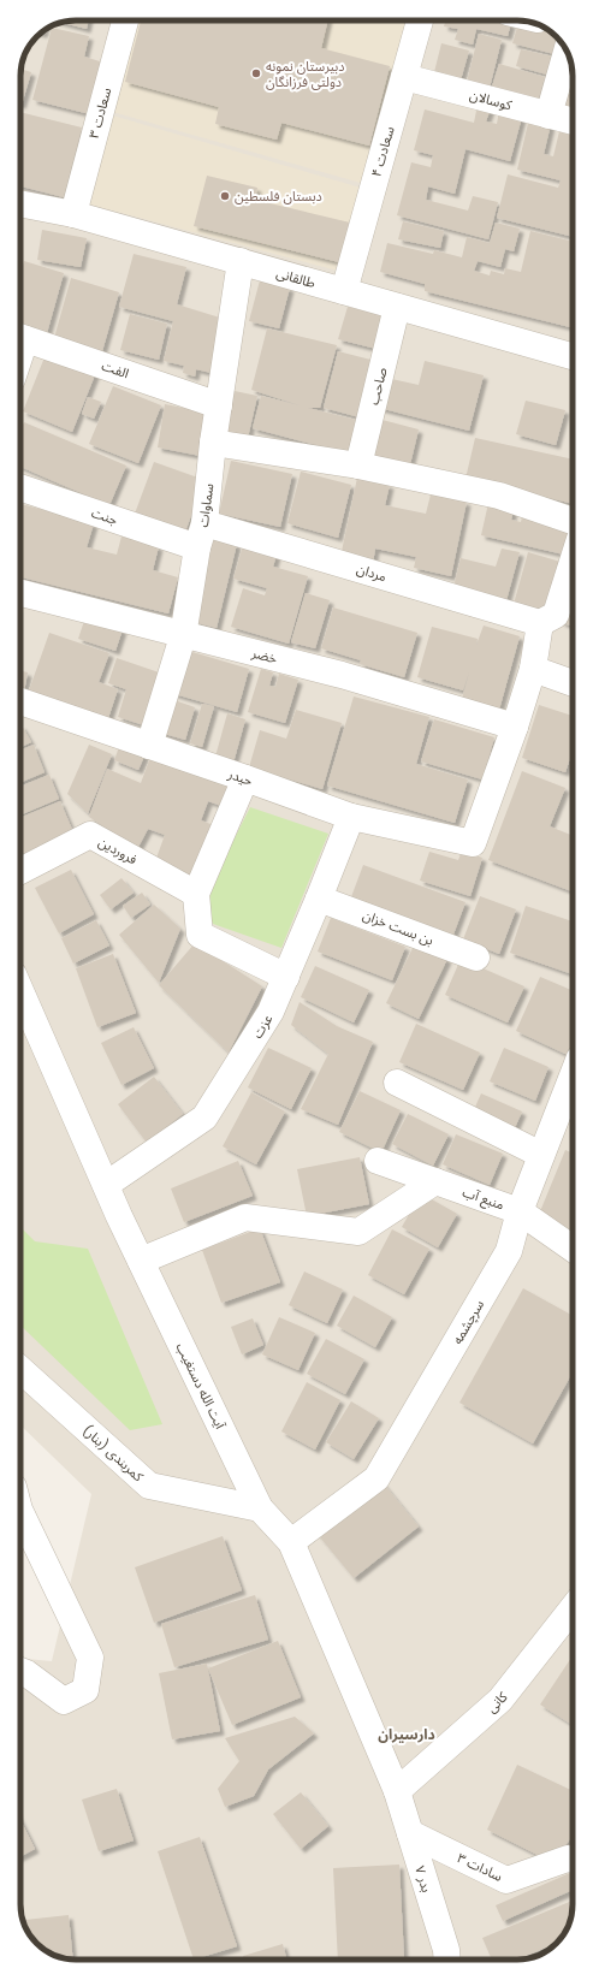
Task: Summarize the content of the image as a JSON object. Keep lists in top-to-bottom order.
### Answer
{
  "streets": {
    "street": [
      "کوسالان",
      "سعادت ۳",
      "سعادت ۴",
      "طالقانی",
      "الفت",
      "صاحب",
      "سماوات",
      "جنت",
      "مردان",
      "خضر",
      "حیدر",
      "فروردین",
      "بن بست خزان",
      "عزت",
      "منبع آب",
      "سرچشمه",
      "آیت الله دستغیب",
      "کمربندی (بنار)",
      "کانی",
      "سادات ۳",
      "بدر ۷"
    ]
  },
  "crossings": [
    ["کوسالان", "سعادت ۴"],
    ["سعادت ۳", "طالقانی"],
    ["سعادت ۴", "طالقانی"],
    ["طالقانی", "صاحب"],
    ["طالقانی", "سماوات"],
    ["الفت", "سماوات"],
    ["سماوات", "جنت"],
    ["سماوات", "مردان"],
    ["سماوات", "خضر"],
    ["سماوات", "حیدر"],
    ["خضر", "حیدر"],
    ["حیدر", "عزت"],
    ["بن بست خزان", "عزت"],
    ["عزت", "آیت الله دستغیب"],
    ["منبع آب", "سرچشمه"],
    ["سرچشمه", "آیت الله دستغیب"],
    ["آیت الله دستغیب", "کمربندی (بنار)"],
    ["آیت الله دستغیب", "کانی"],
    ["آیت الله دستغیب", "بدر ۷"],
    ["کانی", "بدر ۷"],
    ["سادات ۳", "بدر ۷"]
  ],
  "districts": ["دارسیران"],
  "places": ["دبیرستان نمونه دولتی فرزانگان", "دبستان فلسطین"]
}
